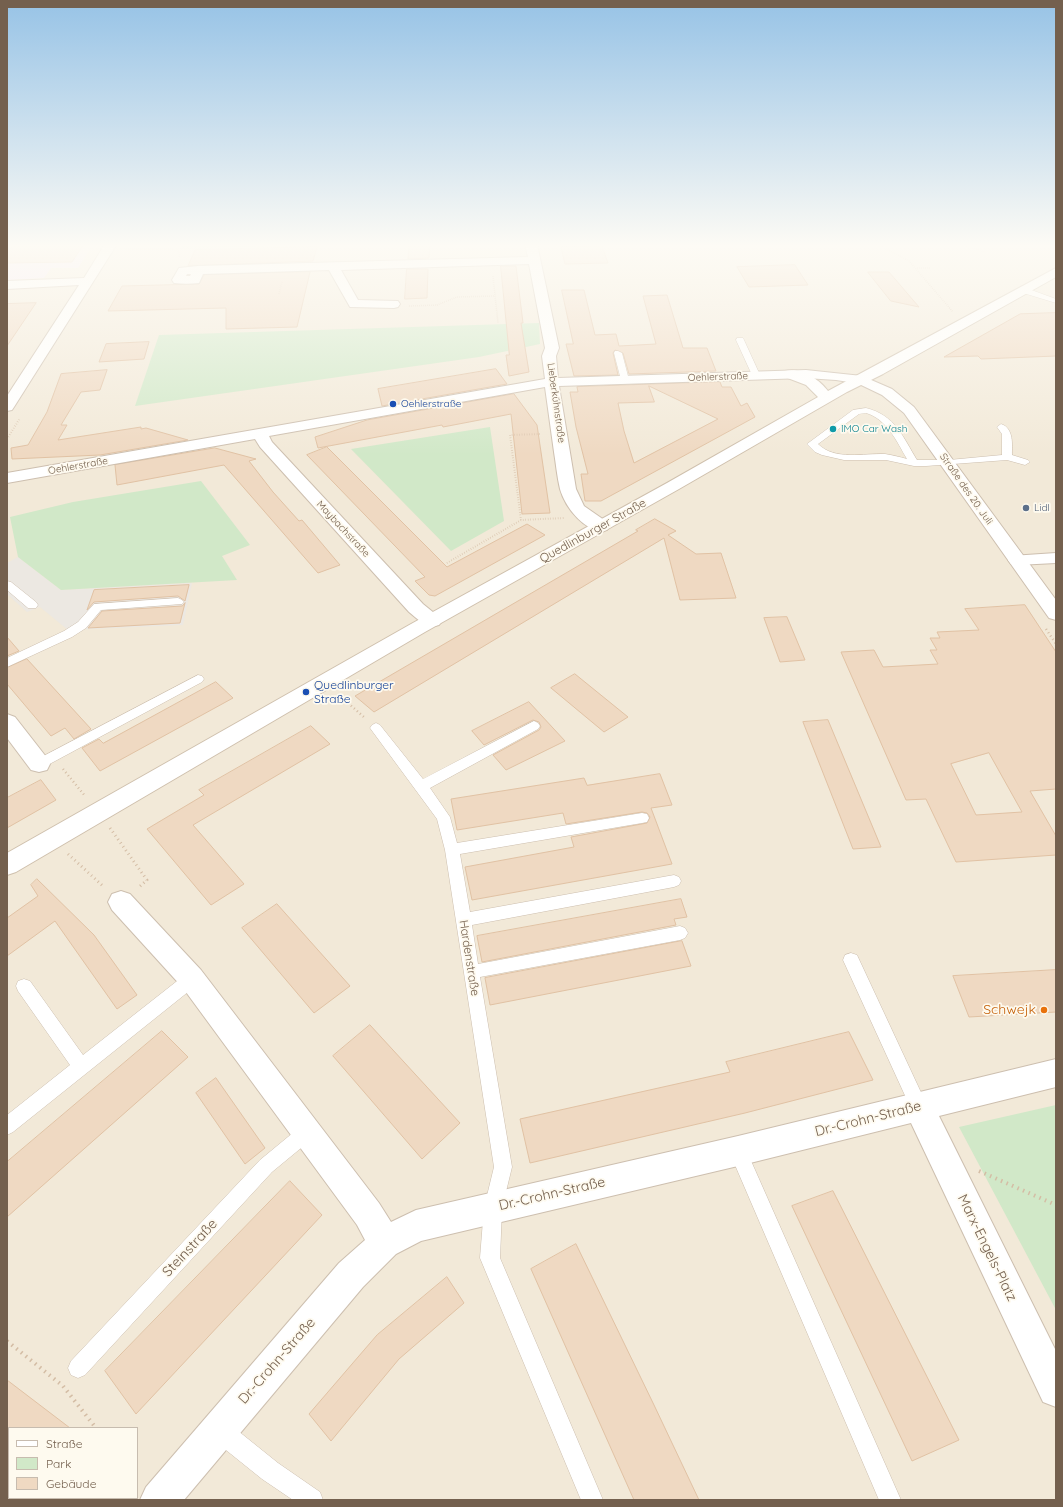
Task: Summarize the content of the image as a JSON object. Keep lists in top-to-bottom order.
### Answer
{
  "streets": {
    "street": [
      "Oehlerstraße",
      "Lieberkühnstraße",
      "Straße des 20. Juli",
      "Maybachstraße",
      "Quedlinburger Straße",
      "Dr.-Crohn-Straße",
      "Marx-Engels-Platz"
    ],
    "lane": ["Hardenstraße", "Steinstraße"]
  },
  "crossings": [
    ["Oehlerstraße", "Lieberkühnstraße"],
    ["Oehlerstraße", "Straße des 20. Juli"],
    ["Oehlerstraße", "Maybachstraße"],
    ["Oehlerstraße", "Quedlinburger Straße"],
    ["Lieberkühnstraße", "Quedlinburger Straße"],
    ["Straße des 20. Juli", "Quedlinburger Straße"],
    ["Maybachstraße", "Quedlinburger Straße"],
    ["Hardenstraße", "Dr.-Crohn-Straße"],
    ["Dr.-Crohn-Straße", "Marx-Engels-Platz"]
  ],
  "places": [
    "Oehlerstraße",
    "IMO Car Wash",
    "Lidl",
    "Quedlinburger Straße",
    "Schwejk"
  ],
  "legend": ["Straße", "Park", "Gebäude"]
}
